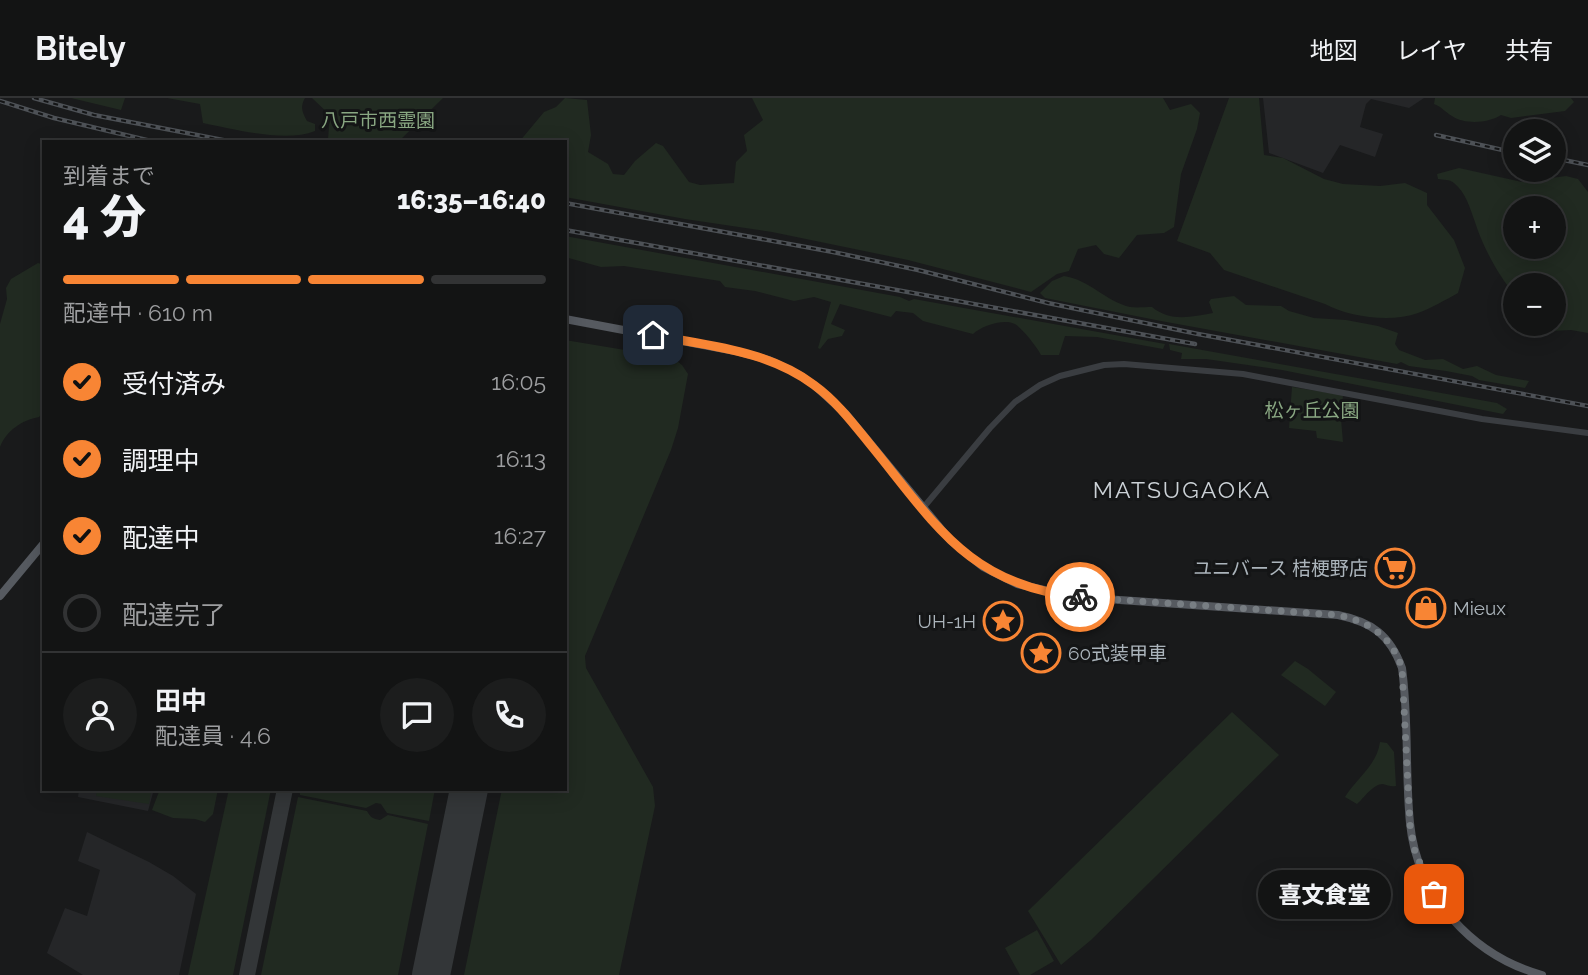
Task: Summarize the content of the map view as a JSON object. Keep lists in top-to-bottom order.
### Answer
{
  "districts": ["MATSUGAOKA"],
  "parks": ["八戸市西霊園", "松ヶ丘公園"],
  "places": {
    "supermarket": ["ユニバース 桔梗野店"],
    "shop": ["Mieux"],
    "place": ["UH-1H", "60式装甲車"],
    "other": ["喜文食堂"]
  },
  "page": {
    "header": "Bitely",
    "nav": ["地図", "レイヤ", "共有"],
    "map_buttons": ["+", "−"],
    "heading": ["4 分", "到着まで", "16:35–16:40"],
    "panel": ["田中", "配達員 · 4.6"],
    "bar": "配達中 · 610 m",
    "list": [
      ["受付済み", "16:05"],
      ["調理中", "16:13"],
      ["配達中", "16:27"],
      "配達完了"
    ],
    "bubble": "喜文食堂"
  }
}
